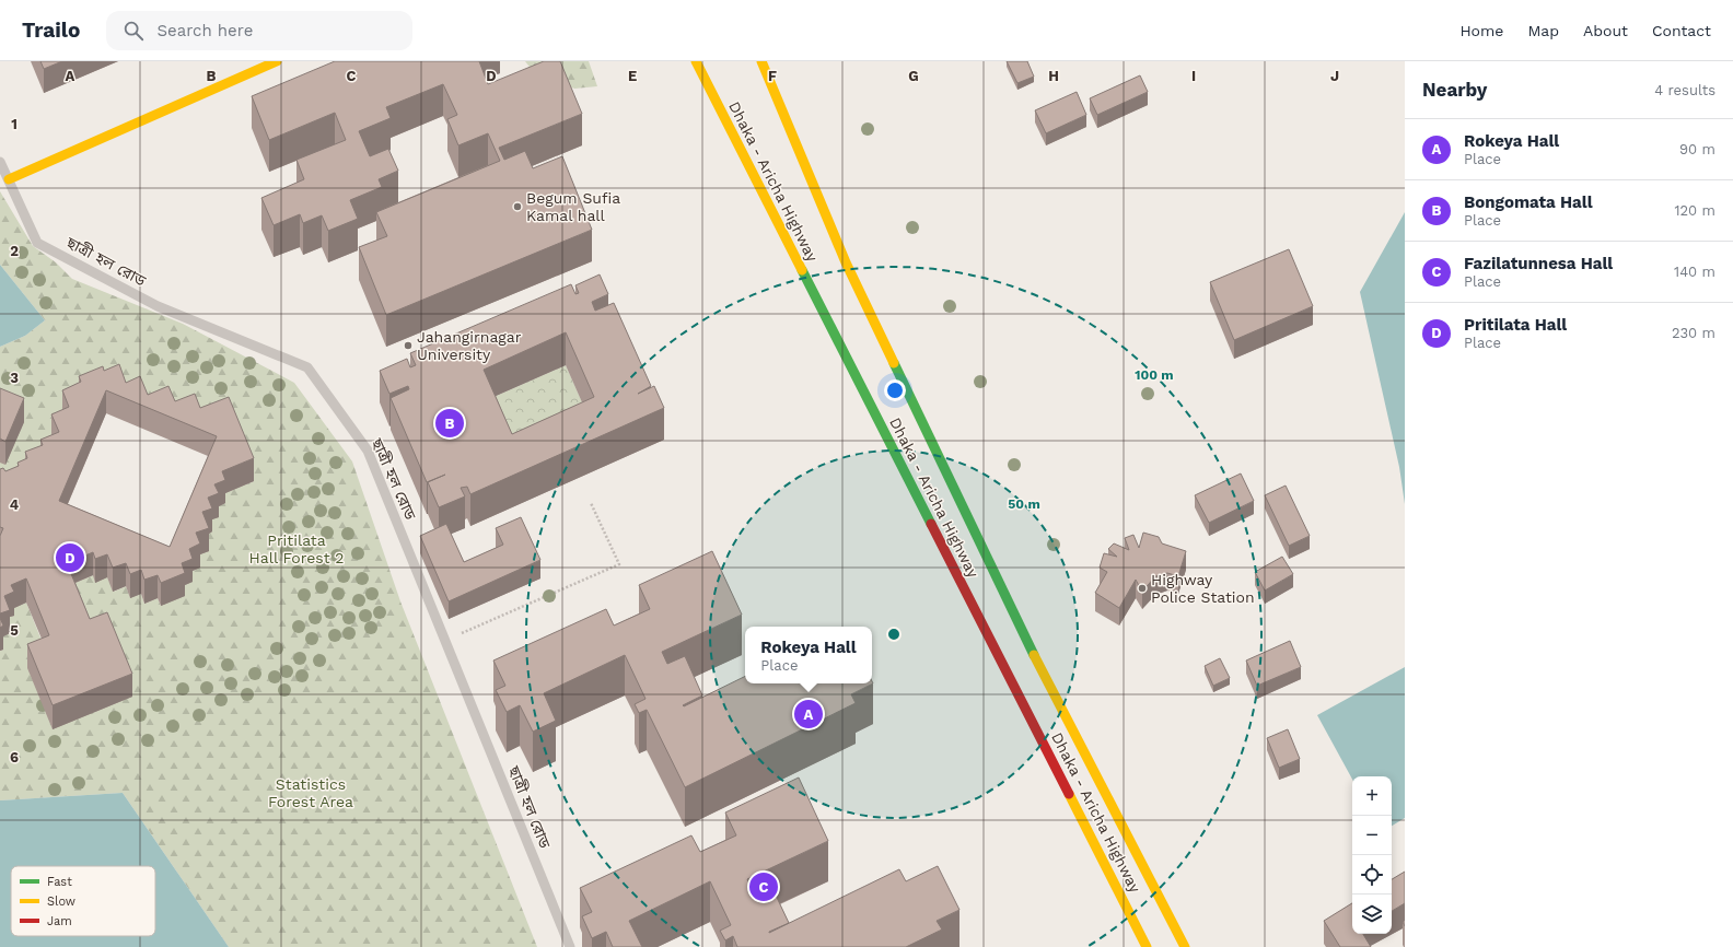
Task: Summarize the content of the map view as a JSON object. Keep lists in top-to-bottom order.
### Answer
{
  "streets": {
    "main road": ["Dhaka - Aricha Highway"],
    "lane": ["ছাত্রী হল রোড"]
  },
  "parks": ["Pritilata Hall Forest 2", "Statistics Forest Area"],
  "places": ["Begum Sufia Kamal hall", "Jahangirnagar University", "Highway Police Station"],
  "legend": ["Fast", "Slow", "Jam"],
  "page": {
    "header": "Trailo",
    "search": "Search here",
    "nav": [
      "Home",
      "Map",
      "About",
      "Contact"
    ],
    "heading": ["Nearby", "4 results"],
    "list": [
      {
        "mark": "A",
        "name": "Rokeya Hall",
        "note": "Place",
        "value": "90 m"
      },
      {
        "mark": "B",
        "name": "Bongomata Hall",
        "note": "Place",
        "value": "120 m"
      },
      {
        "mark": "C",
        "name": "Fazilatunnesa Hall",
        "note": "Place",
        "value": "140 m"
      },
      {
        "mark": "D",
        "name": "Pritilata Hall",
        "note": "Place",
        "value": "230 m"
      }
    ],
    "pins": [
      "B",
      "D",
      "A",
      "C"
    ],
    "popup": ["Rokeya Hall", "Place"],
    "map_buttons": ["+", "−"]
  },
  "grid": {
    "columns": [
      "A",
      "B",
      "C",
      "D",
      "E",
      "F",
      "G",
      "H",
      "I",
      "J"
    ],
    "rows": [
      "1",
      "2",
      "3",
      "4",
      "5",
      "6"
    ]
  },
  "rings": ["100 m", "50 m"]
}
